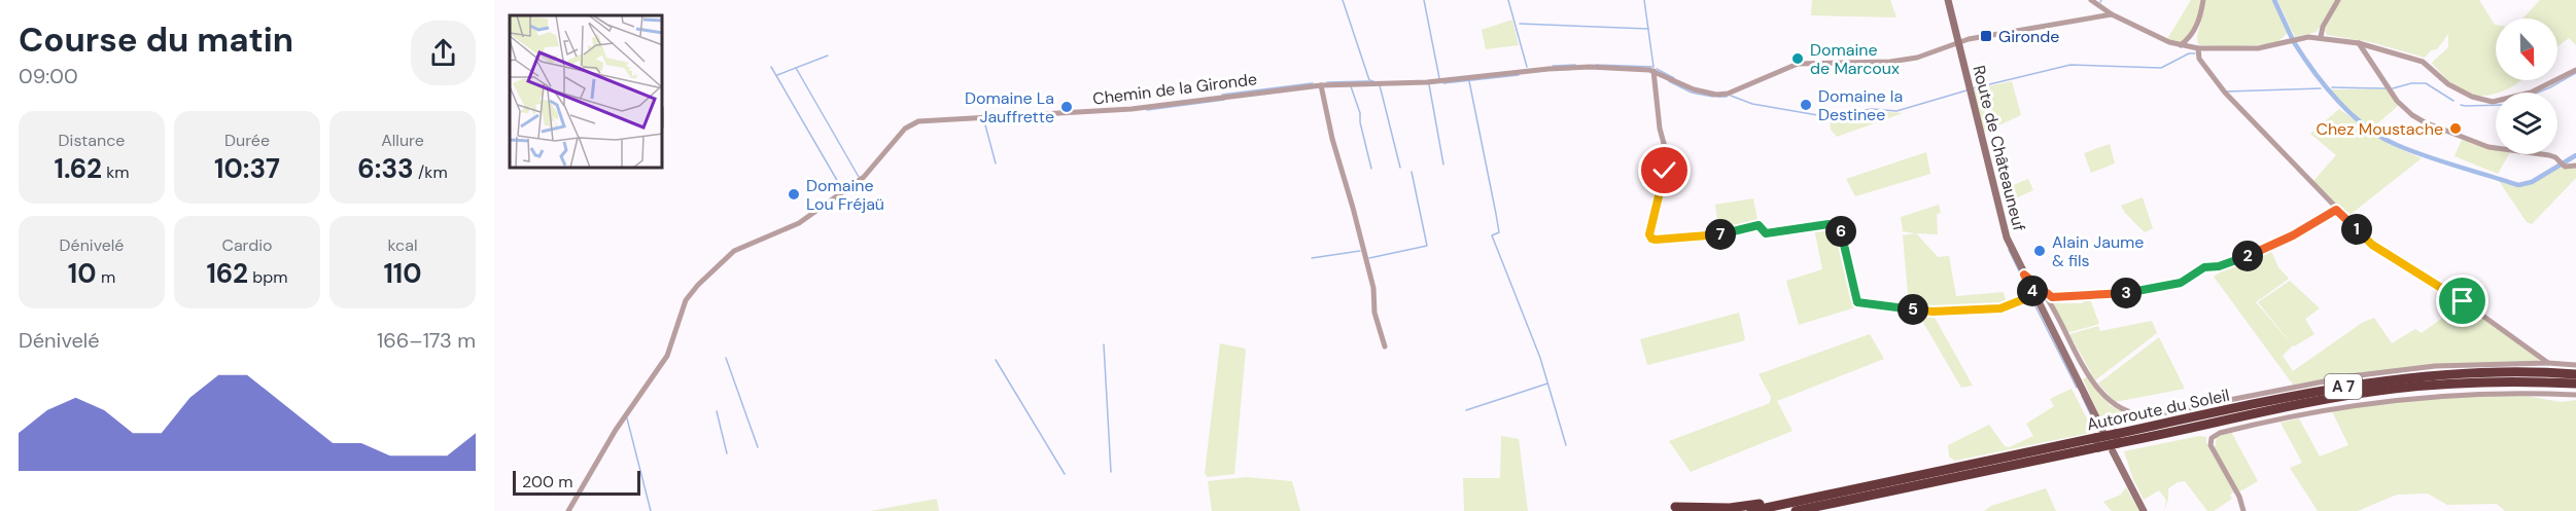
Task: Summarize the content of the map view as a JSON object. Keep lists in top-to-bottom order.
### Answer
{
  "streets": {
    "highway": ["A 7", "Autoroute du Soleil"],
    "main road": ["Route de Châteauneuf"],
    "street": ["Chemin de la Gironde"]
  },
  "crossings": [
    ["Chemin de la Gironde", "Route de Châteauneuf"]
  ],
  "places": {
    "transit": ["Gironde"],
    "other": [
      "Domaine de Marcoux",
      "Domaine la Destinee",
      "Domaine La Jauffrette",
      "Chez Moustache",
      "Domaine Lou Fréjaü",
      "Alain Jaume & fils"
    ]
  },
  "scale_bar": "200 m",
  "north": "bottom",
  "page": {
    "heading": ["Course du matin", "09:00"],
    "stats": [
      ["Distance", "1.62 km"],
      ["Durée", "10:37"],
      ["Allure", "6:33 /km"],
      ["Dénivelé", "10 m"],
      ["Cardio", "162 bpm"],
      ["kcal", "110"]
    ],
    "pins": [
      "1",
      "6",
      "7",
      "2",
      "4",
      "3",
      "5"
    ],
    "chart": ["Dénivelé", "166–173 m"],
    "scale": "200 m"
  }
}
